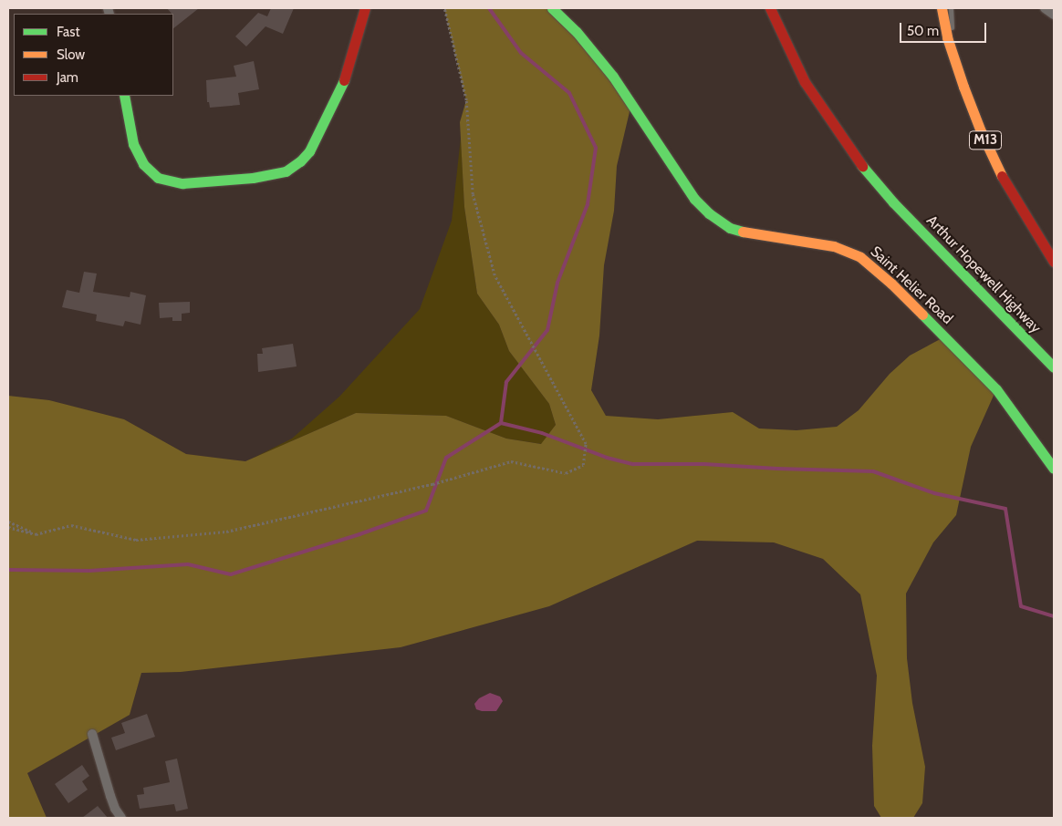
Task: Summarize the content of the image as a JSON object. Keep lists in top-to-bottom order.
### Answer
{
  "streets": {
    "main road": ["M13", "Arthur Hopewell Highway", "Saint Helier Road"]
  },
  "legend": ["Fast", "Slow", "Jam"],
  "scale_bar": "50 m"
}
